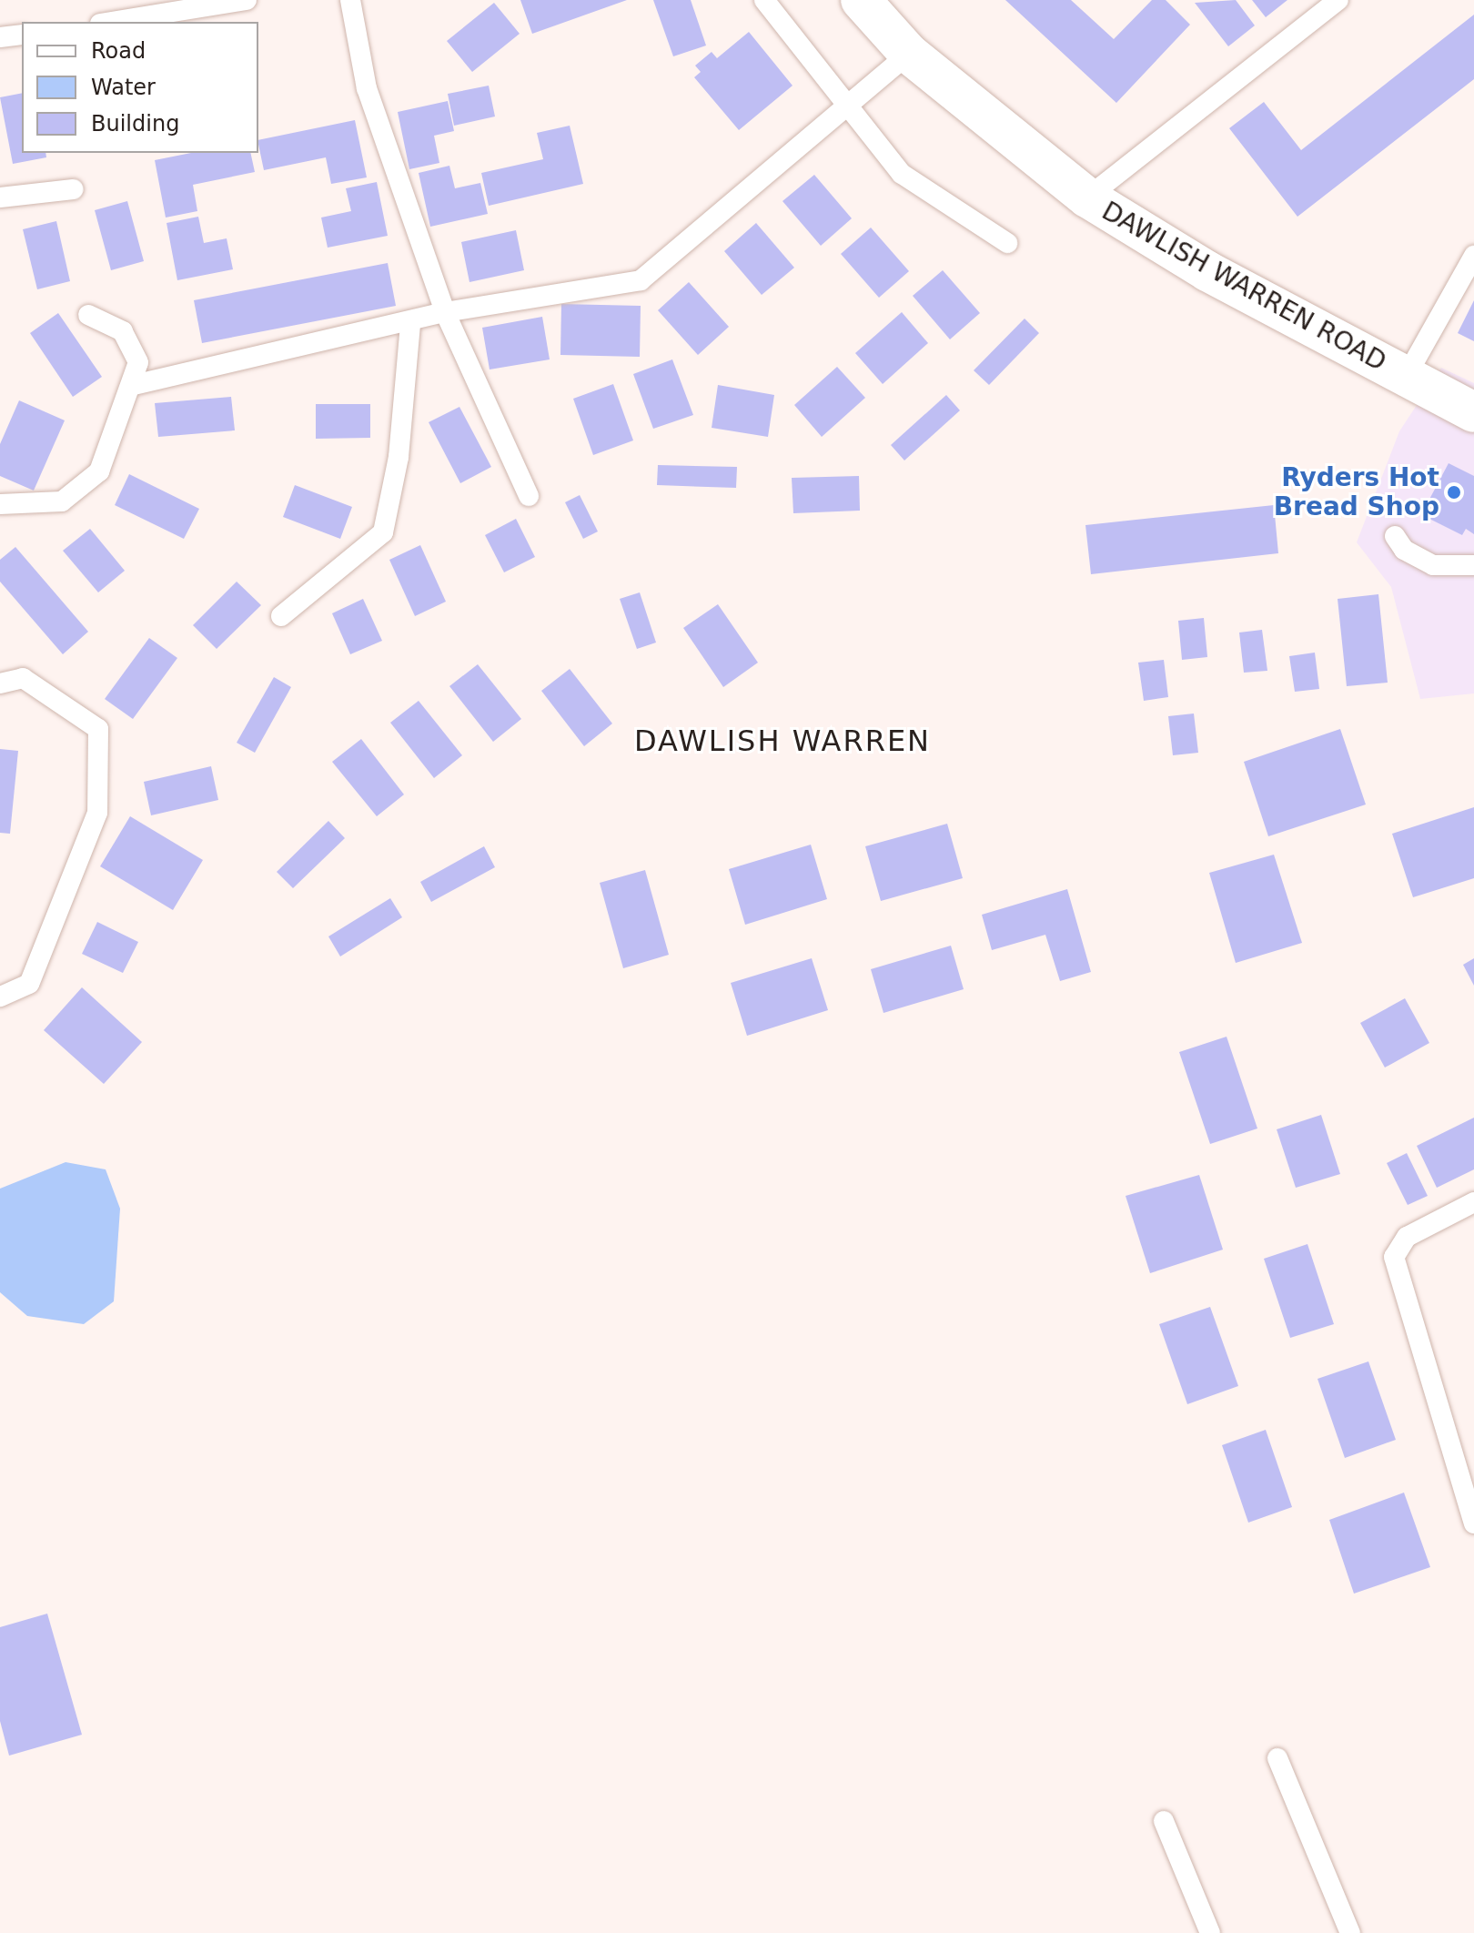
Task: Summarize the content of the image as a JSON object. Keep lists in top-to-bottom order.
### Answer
{
  "streets": {
    "street": ["DAWLISH WARREN ROAD"]
  },
  "districts": ["DAWLISH WARREN"],
  "places": ["Ryders Hot Bread Shop"],
  "legend": ["Road", "Water", "Building"]
}
